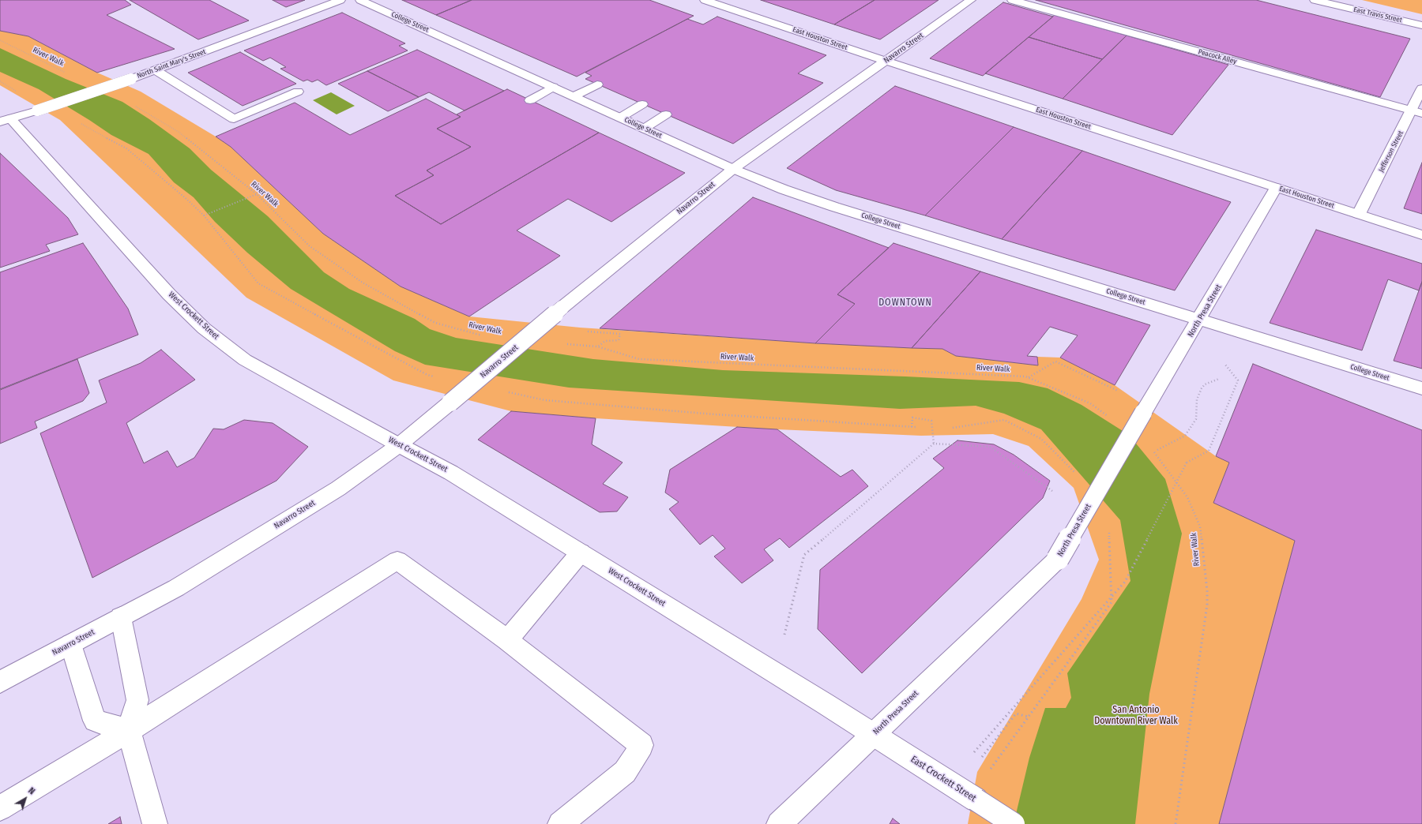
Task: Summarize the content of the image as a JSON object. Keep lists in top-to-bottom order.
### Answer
{
  "streets": {
    "main road": [
      "East Travis Street",
      "College Street",
      "East Houston Street",
      "Navarro Street",
      "Peacock Alley",
      "North Saint Mary's Street",
      "Jefferson Street",
      "North Presa Street",
      "West Crockett Street",
      "East Crockett Street"
    ],
    "path": ["River Walk"]
  },
  "crossings": [
    ["College Street", "Navarro Street"],
    ["College Street", "North Presa Street"],
    ["East Houston Street", "Navarro Street"],
    ["East Houston Street", "Jefferson Street"],
    ["East Houston Street", "North Presa Street"],
    ["Navarro Street", "West Crockett Street"],
    ["Peacock Alley", "Jefferson Street"],
    ["North Saint Mary's Street", "West Crockett Street"],
    ["North Presa Street", "West Crockett Street"],
    ["North Presa Street", "East Crockett Street"],
    ["West Crockett Street", "East Crockett Street"]
  ],
  "districts": ["DOWNTOWN"],
  "parks": ["San Antonio Downtown River Walk"],
  "north": "top right"
}
